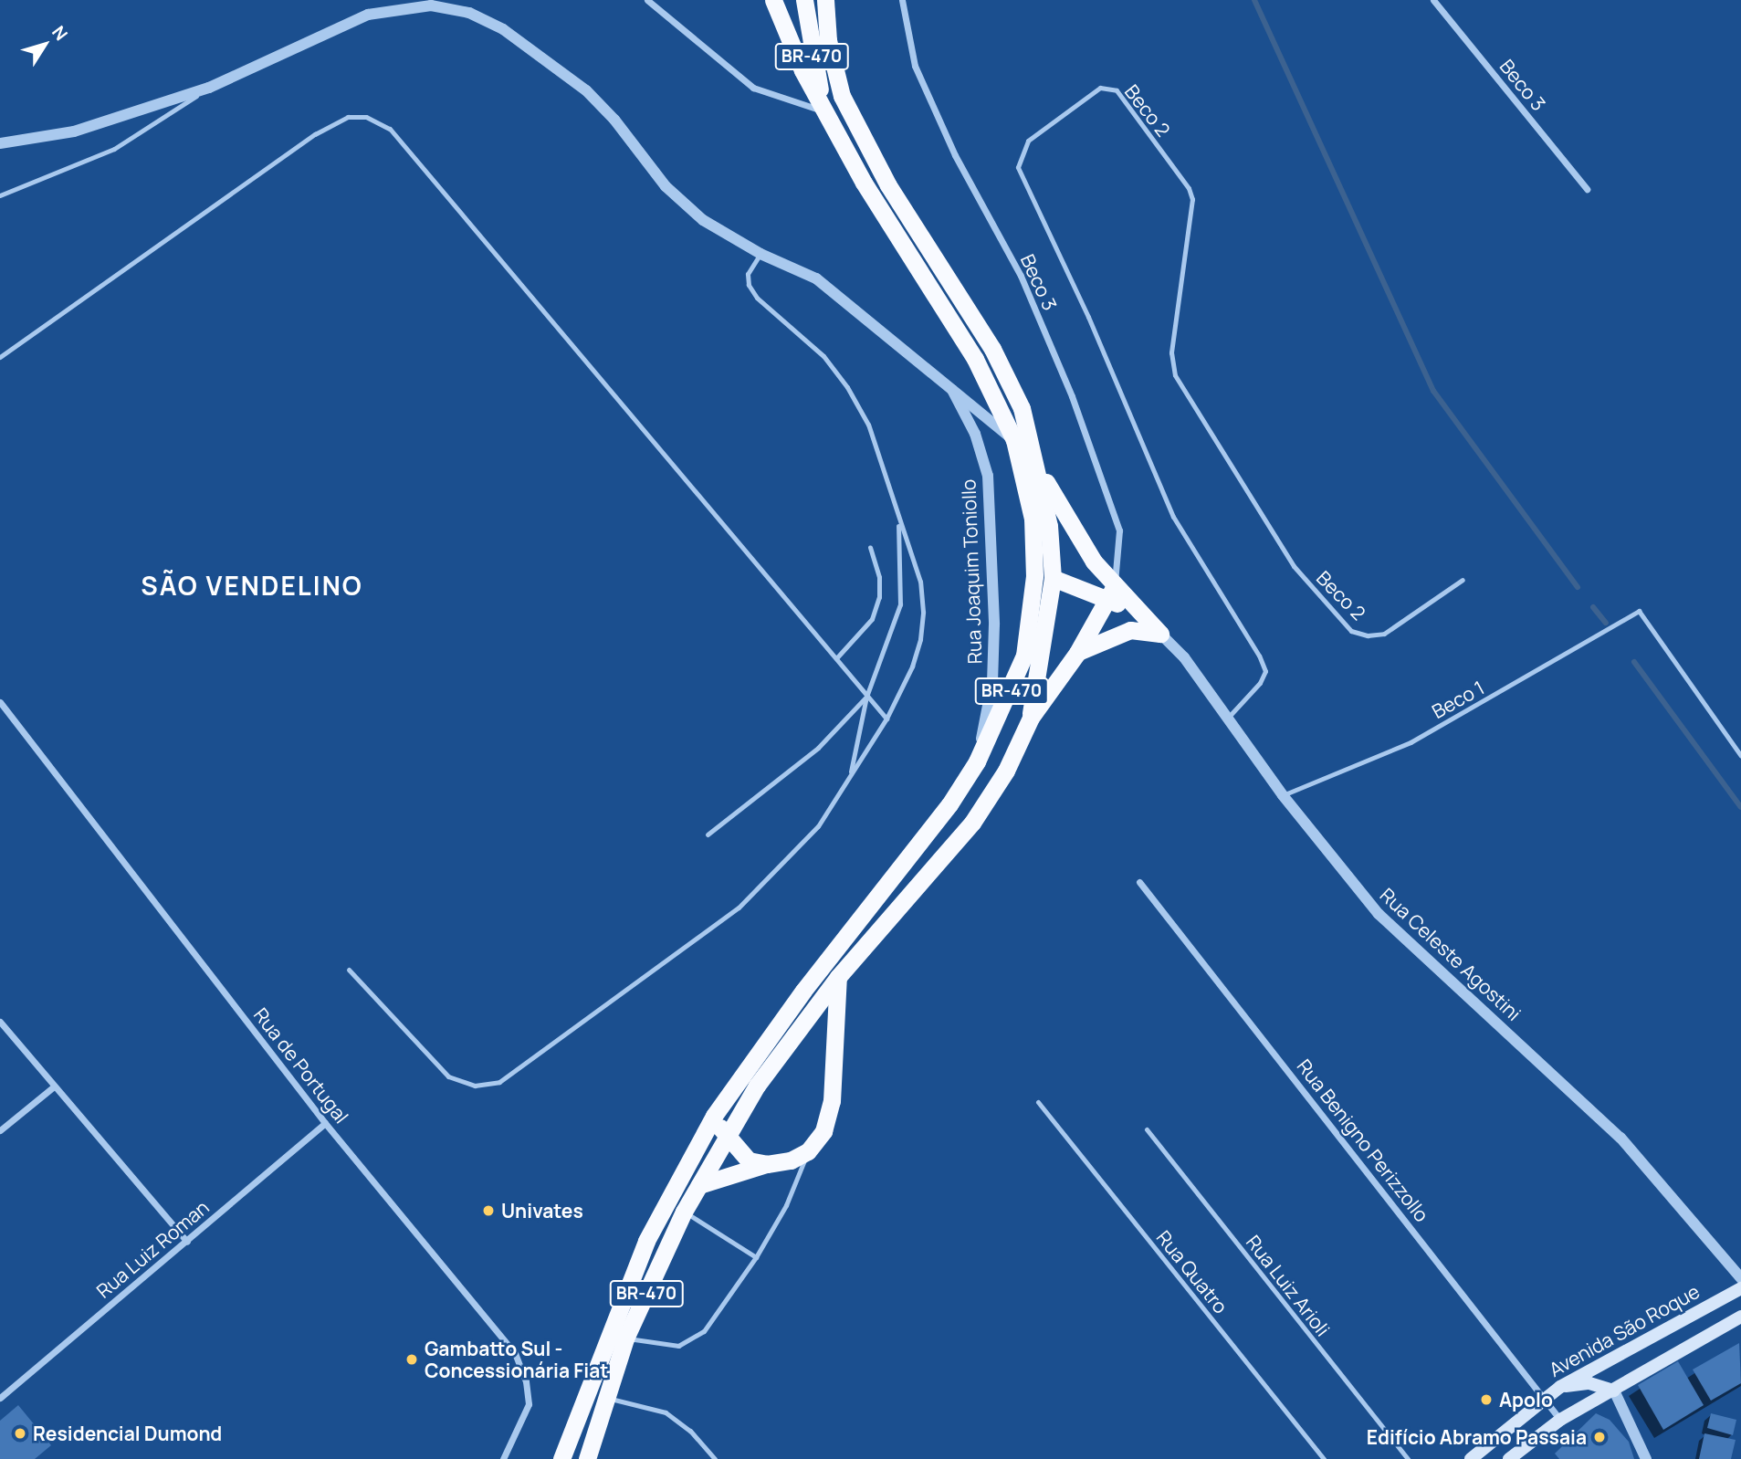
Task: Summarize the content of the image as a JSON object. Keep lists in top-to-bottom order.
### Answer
{
  "streets": {
    "highway": ["BR-470"],
    "main road": ["Avenida São Roque"],
    "street": [
      "Beco 3",
      "Rua Joaquim Toniollo",
      "Rua Celeste Agostini",
      "Rua de Portugal",
      "Rua Benigno Perizzollo",
      "Rua Luiz Roman"
    ],
    "lane": [
      "Beco 2",
      "Beco 1",
      "Rua Quatro",
      "Rua Luiz Arioli"
    ]
  },
  "crossings": [
    ["BR-470", "Rua Joaquim Toniollo"],
    ["Beco 2", "Rua Celeste Agostini"],
    ["Beco 1", "Rua Celeste Agostini"],
    ["Rua de Portugal", "Rua Luiz Roman"],
    ["Rua Benigno Perizzollo", "Avenida São Roque"]
  ],
  "districts": ["SÃO VENDELINO"],
  "places": [
    "Univates",
    "Gambatto Sul - Concessionária Fiat",
    "Apolo",
    "Residencial Dumond",
    "Edifício Abramo Passaia"
  ],
  "north": "top right"
}
